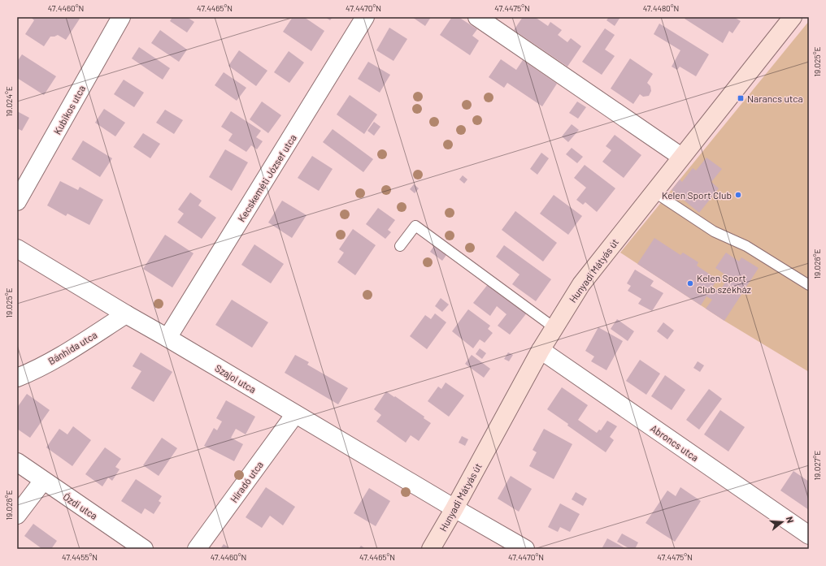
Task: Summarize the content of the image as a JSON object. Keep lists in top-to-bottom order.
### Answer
{
  "streets": {
    "street": [
      "Kubikos utca",
      "Kecskeméti József utca",
      "Hunyadi Mátyás út",
      "Bánhida utca",
      "Szajol utca",
      "Abroncs utca",
      "Híradó utca",
      "Ózdi utca"
    ]
  },
  "crossings": [
    ["Kecskeméti József utca", "Szajol utca"],
    ["Hunyadi Mátyás út", "Szajol utca"],
    ["Hunyadi Mátyás út", "Abroncs utca"],
    ["Bánhida utca", "Szajol utca"],
    ["Szajol utca", "Híradó utca"]
  ],
  "places": {
    "transit": ["Narancs utca"],
    "other": ["Kelen Sport Club", "Kelen Sport Club székház"]
  },
  "north": "right",
  "coordinates": [
    "47.4460°N",
    "47.4465°N",
    "47.4470°N",
    "47.4475°N",
    "47.4480°N",
    "19.025°E",
    "19.024°E",
    "19.026°E",
    "19.027°E",
    "47.4455°N"
  ]
}
